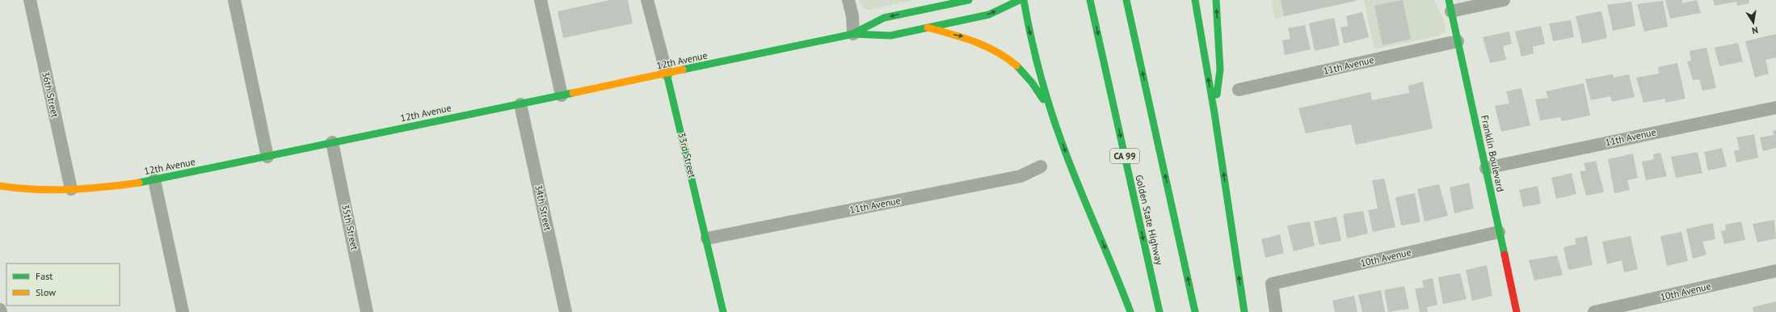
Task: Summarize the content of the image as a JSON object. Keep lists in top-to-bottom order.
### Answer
{
  "streets": {
    "main road": [
      "12th Avenue",
      "Franklin Boulevard",
      "33rd Street",
      "CA 99",
      "Golden State Highway"
    ],
    "street": [
      "11th Avenue",
      "36th Street",
      "34th Street",
      "35th Street",
      "10th Avenue"
    ]
  },
  "crossings": [
    ["12th Avenue", "36th Street"],
    ["12th Avenue", "33rd Street"],
    ["12th Avenue", "34th Street"],
    ["12th Avenue", "35th Street"],
    ["11th Avenue", "Franklin Boulevard"],
    ["11th Avenue", "33rd Street"],
    ["Franklin Boulevard", "10th Avenue"]
  ],
  "legend": ["Fast", "Slow"],
  "north": "bottom"
}
